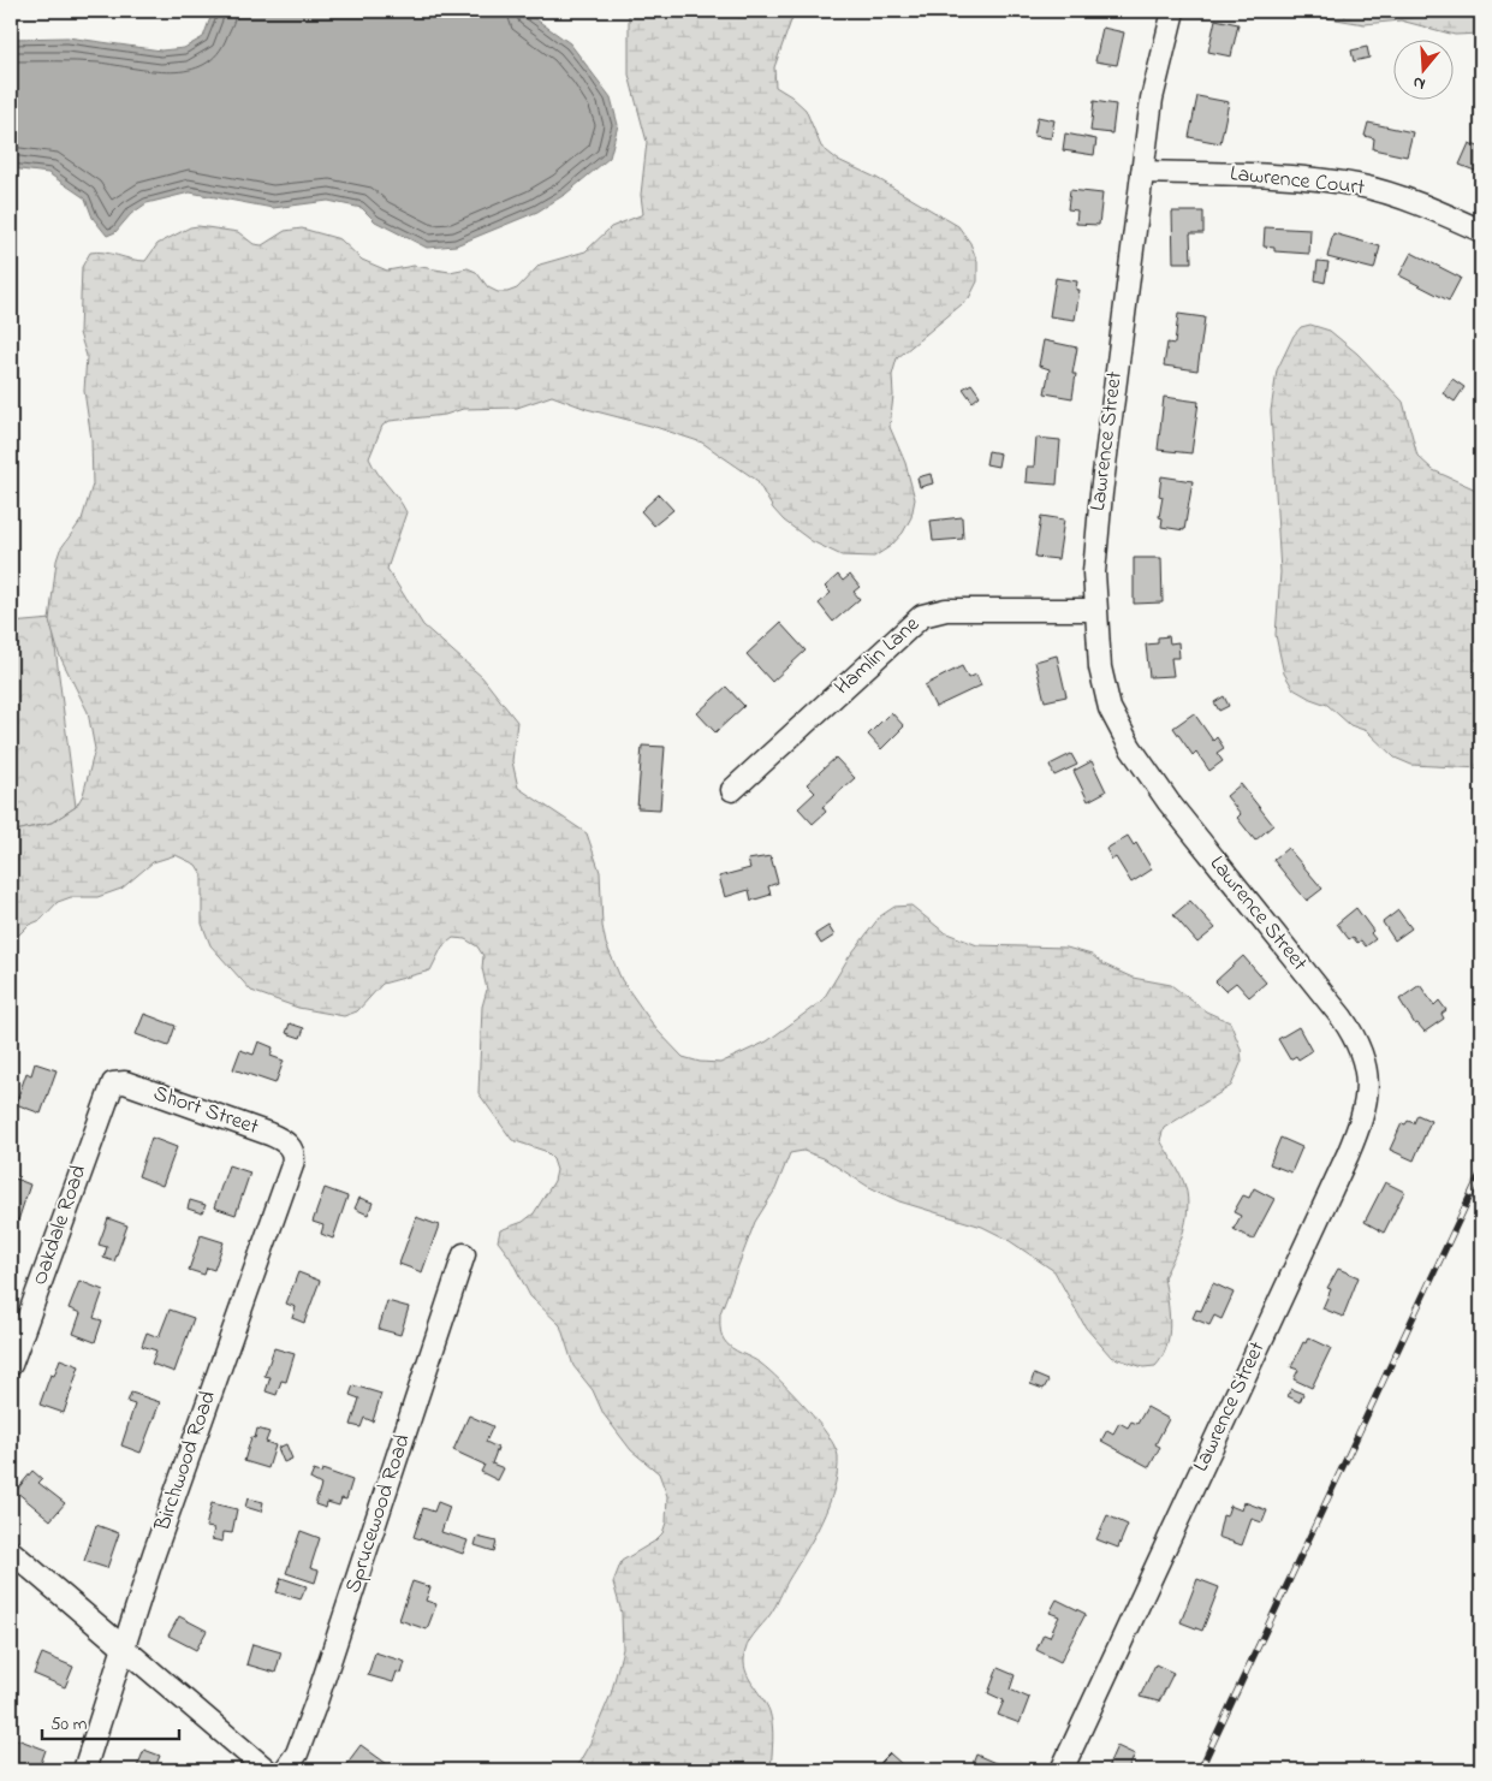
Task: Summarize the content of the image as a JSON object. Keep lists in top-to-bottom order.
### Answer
{
  "streets": {
    "street": [
      "Lawrence Court",
      "Lawrence Street",
      "Hamlin Lane",
      "Short Street",
      "Oakdale Road",
      "Birchwood Road",
      "Sprucewood Road"
    ]
  },
  "crossings": [
    ["Lawrence Court", "Lawrence Street"],
    ["Lawrence Street", "Hamlin Lane"],
    ["Short Street", "Oakdale Road"],
    ["Short Street", "Birchwood Road"]
  ],
  "scale_bar": "50 m",
  "north": "bottom"
}
